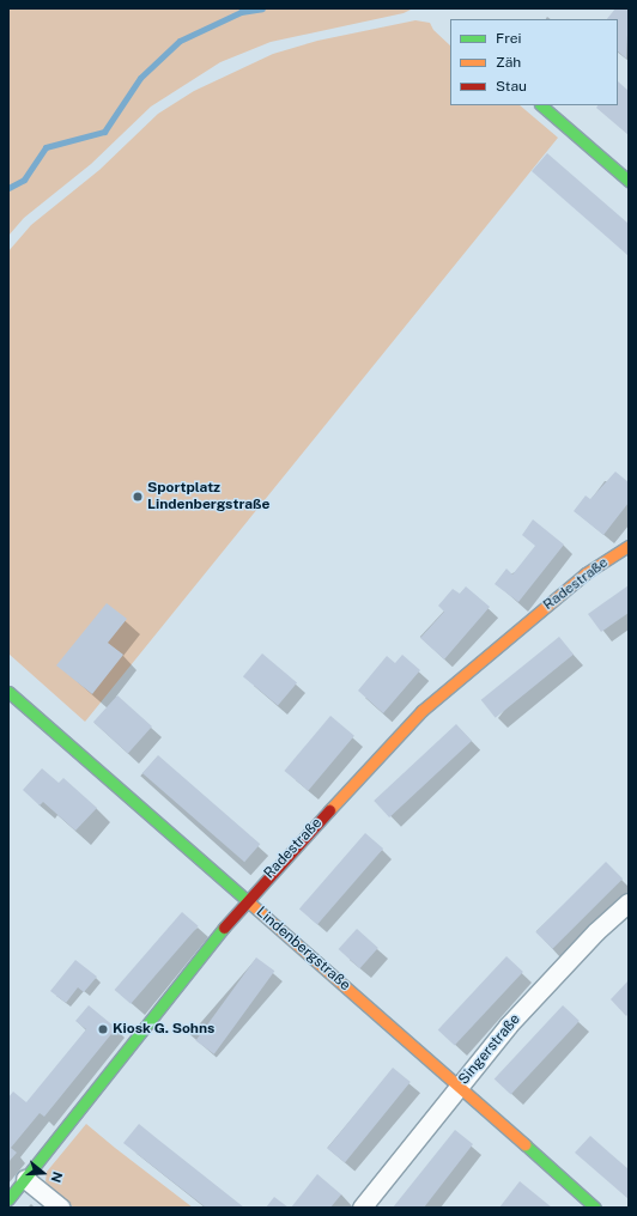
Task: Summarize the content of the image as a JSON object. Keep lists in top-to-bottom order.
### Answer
{
  "streets": {
    "street": ["Radestraße", "Lindenbergstraße", "Singerstraße"]
  },
  "crossings": [
    ["Radestraße", "Lindenbergstraße"],
    ["Lindenbergstraße", "Singerstraße"]
  ],
  "places": ["Sportplatz Lindenbergstraße", "Kiosk G. Sohns"],
  "legend": ["Frei", "Zäh", "Stau"],
  "north": "right"
}
